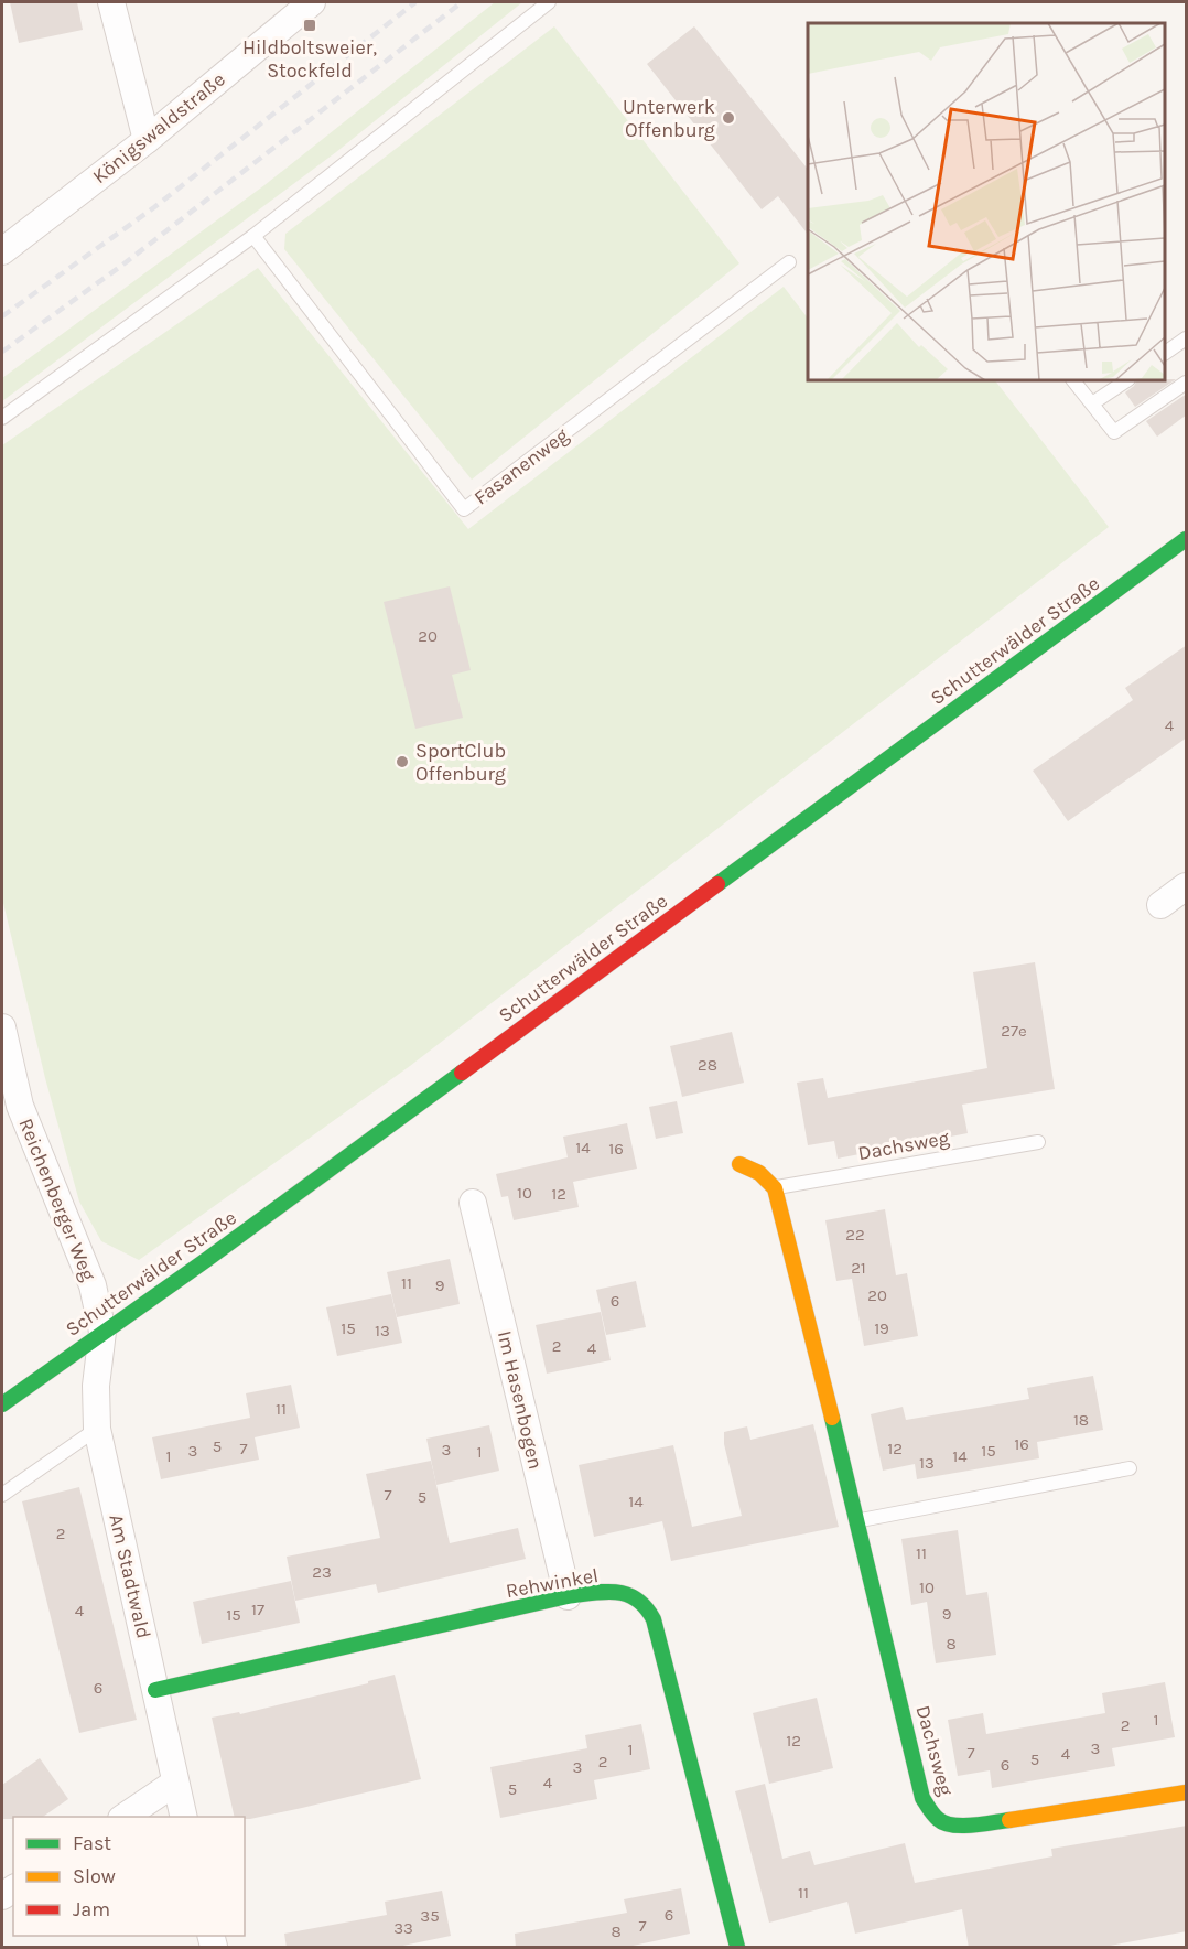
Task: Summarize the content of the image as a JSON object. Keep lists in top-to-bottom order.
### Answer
{
  "streets": {
    "street": [
      "Königswaldstraße",
      "Schutterwälder Straße",
      "Dachsweg",
      "Reichenberger Weg",
      "Im Hasenbogen",
      "Am Stadtwald",
      "Rehwinkel"
    ],
    "lane": ["Fasanenweg"]
  },
  "crossings": [
    ["Schutterwälder Straße", "Reichenberger Weg"],
    ["Schutterwälder Straße", "Am Stadtwald"],
    ["Reichenberger Weg", "Am Stadtwald"],
    ["Im Hasenbogen", "Rehwinkel"],
    ["Am Stadtwald", "Rehwinkel"]
  ],
  "places": {
    "transit": ["Hildboltsweier, Stockfeld"],
    "other": ["Unterwerk Offenburg", "SportClub Offenburg"]
  },
  "house_numbers": [
    "20",
    "4",
    "27e",
    "28",
    "14",
    "16",
    "10",
    "12",
    "22",
    "21",
    "11",
    "9",
    "20",
    "6",
    "15",
    "19",
    "13",
    "2",
    "4",
    "11",
    "18",
    "16",
    "5",
    "7",
    "12",
    "3",
    "3",
    "15",
    "1",
    "1",
    "14",
    "13",
    "7",
    "5",
    "14",
    "2",
    "11",
    "23",
    "10",
    "17",
    "4",
    "9",
    "15",
    "8",
    "6",
    "1",
    "2",
    "12",
    "3",
    "1",
    "7",
    "4",
    "5",
    "2",
    "6",
    "3",
    "4",
    "5",
    "11",
    "6",
    "35",
    "7",
    "33",
    "8"
  ],
  "legend": ["Fast", "Slow", "Jam"]
}
